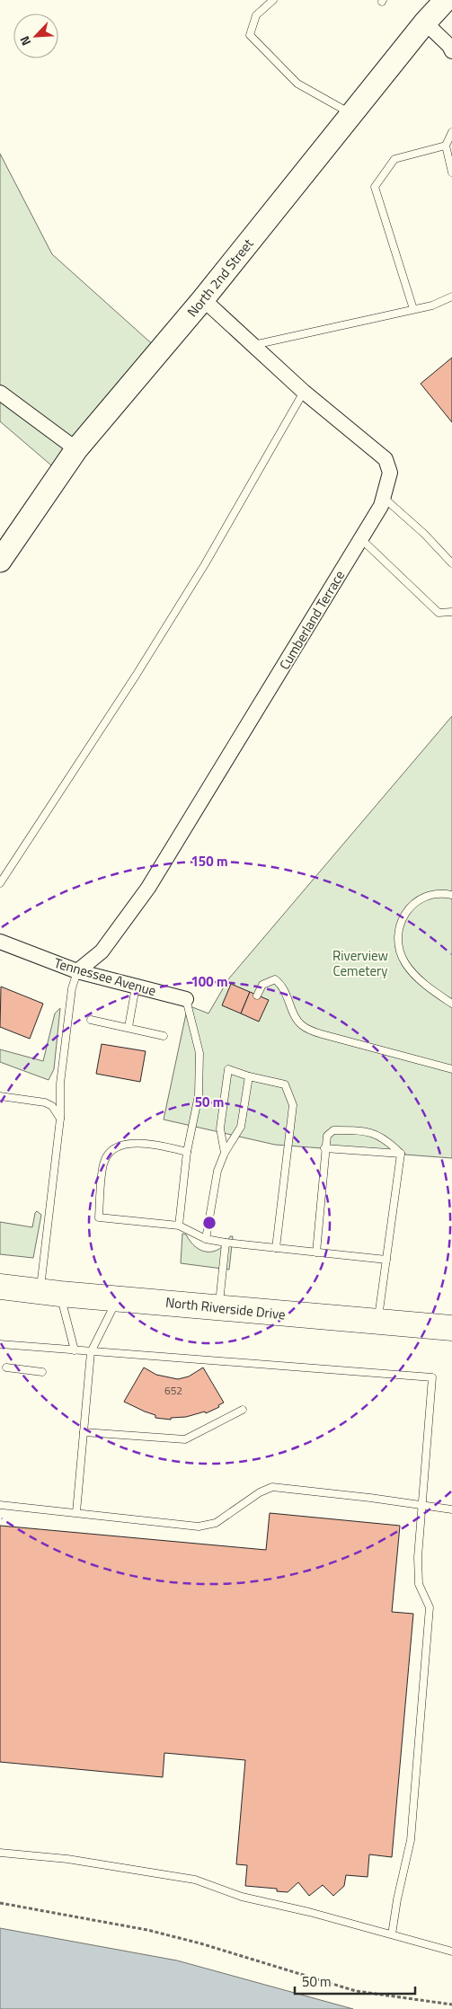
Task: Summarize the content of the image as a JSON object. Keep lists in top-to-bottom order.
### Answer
{
  "streets": {
    "highway": ["North Riverside Drive"],
    "main road": ["North 2nd Street"],
    "street": ["Cumberland Terrace", "Tennessee Avenue"]
  },
  "crossings": [
    ["North 2nd Street", "Cumberland Terrace"],
    ["Cumberland Terrace", "Tennessee Avenue"]
  ],
  "parks": ["Riverview Cemetery"],
  "house_numbers": ["652"],
  "scale_bar": "50 m",
  "north": "bottom left",
  "rings": ["150 m", "100 m", "50 m"]
}
